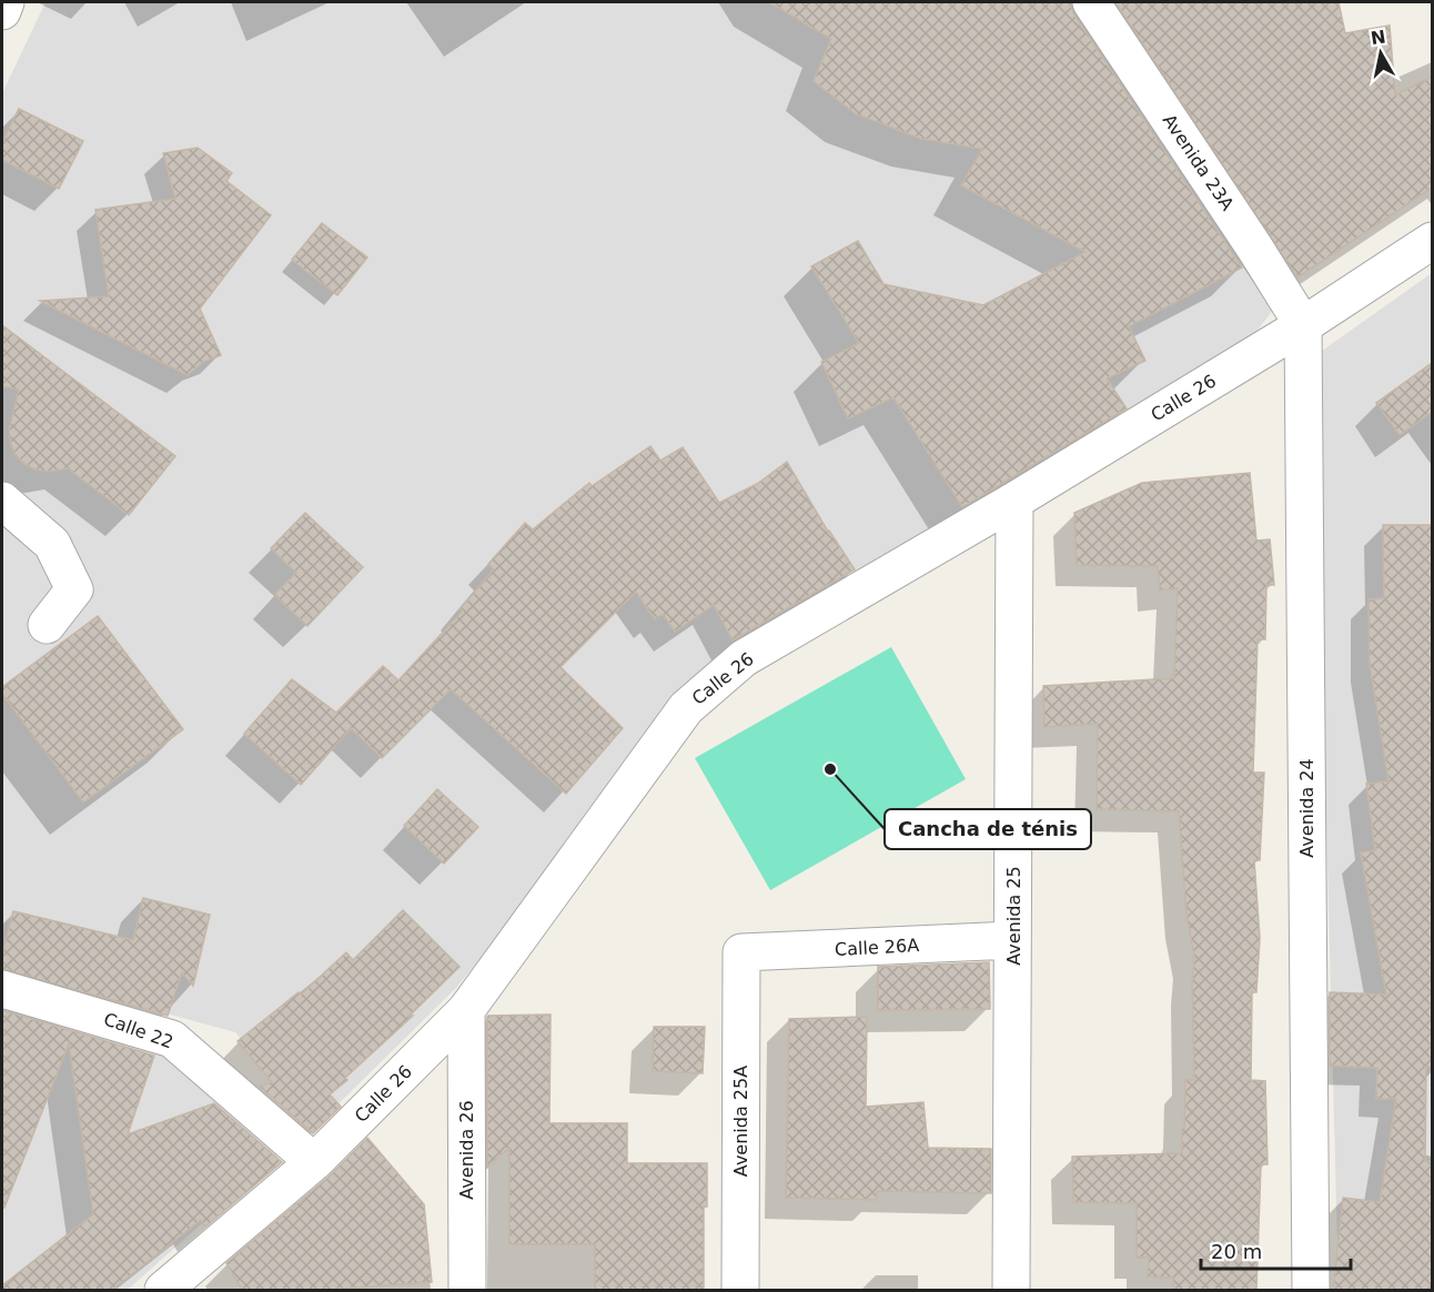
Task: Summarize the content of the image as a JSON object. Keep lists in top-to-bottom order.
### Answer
{
  "streets": {
    "street": [
      "Avenida 23A",
      "Calle 26",
      "Avenida 24",
      "Avenida 25",
      "Calle 26A",
      "Calle 22",
      "Avenida 25A",
      "Avenida 26"
    ]
  },
  "crossings": [
    ["Avenida 23A", "Calle 26"],
    ["Avenida 23A", "Avenida 24"],
    ["Calle 26", "Avenida 24"],
    ["Calle 26", "Avenida 25"],
    ["Calle 26", "Calle 22"],
    ["Calle 26", "Avenida 26"],
    ["Avenida 25", "Calle 26A"],
    ["Calle 26A", "Avenida 25A"]
  ],
  "places": ["Cancha de ténis"],
  "scale_bar": "20 m",
  "north": "top"
}
